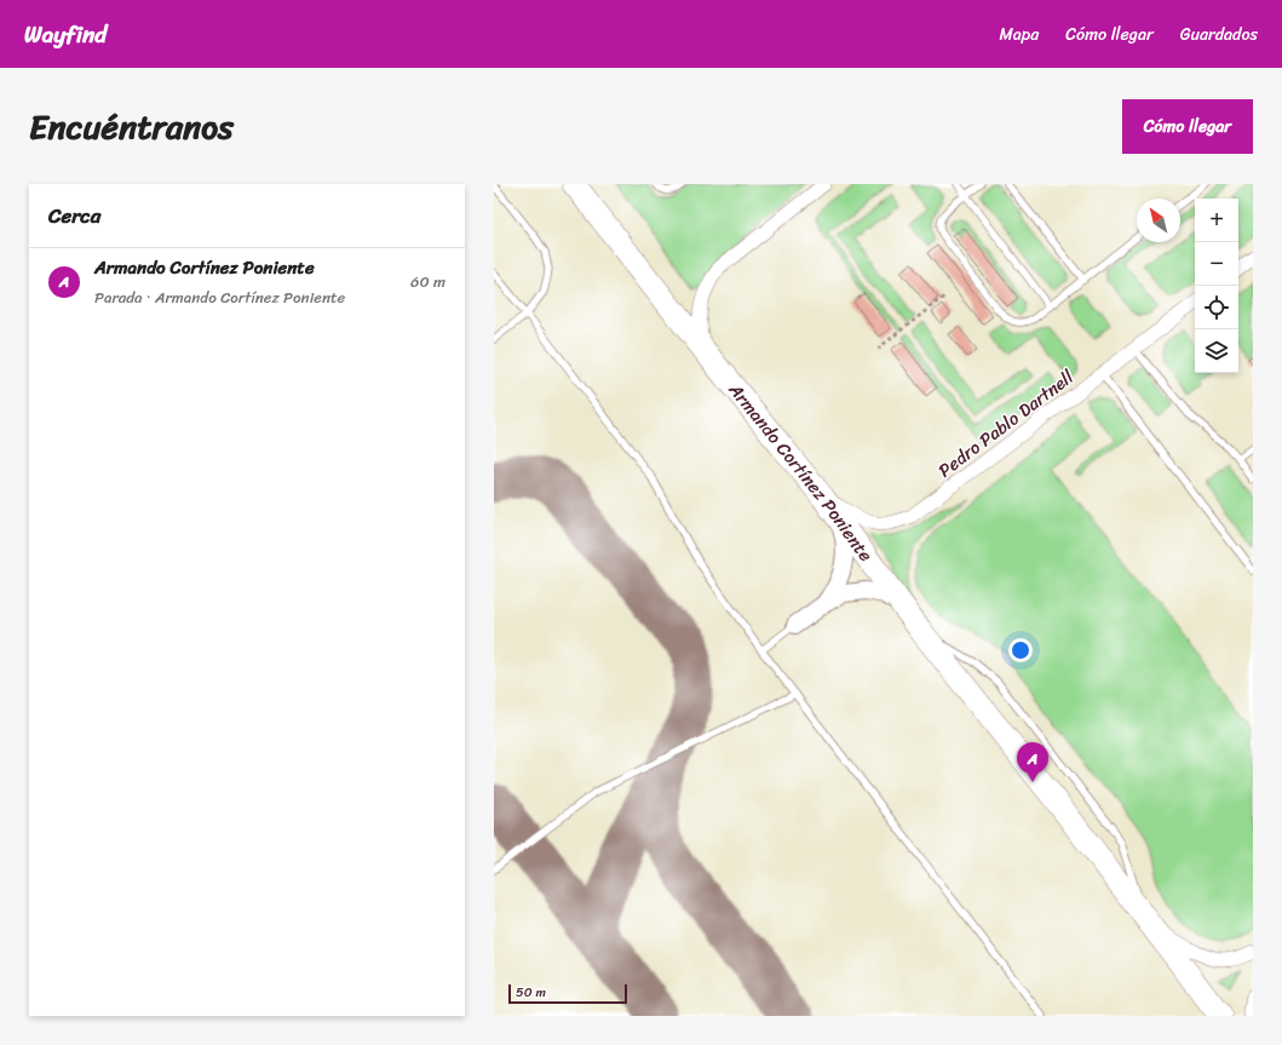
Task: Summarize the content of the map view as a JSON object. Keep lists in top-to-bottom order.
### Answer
{
  "streets": {
    "highway": ["Armando Cortínez Poniente"],
    "street": ["Pedro Pablo Dartnell"]
  },
  "crossings": [
    ["Pedro Pablo Dartnell", "Armando Cortínez Poniente"]
  ],
  "scale_bar": "50 m",
  "north": "top left",
  "page": {
    "header": "Wayfind",
    "nav": ["Mapa", "Cómo llegar", "Guardados"],
    "title": "Encuéntranos",
    "buttons": "Cómo llegar",
    "heading": "Cerca",
    "map_buttons": ["+", "−"],
    "list": [
      {
        "mark": "A",
        "name": "Armando Cortínez Poniente",
        "note": "Parada · Armando Cortínez Poniente",
        "value": "60 m"
      }
    ],
    "pins": "A",
    "scale": "50 m"
  }
}
